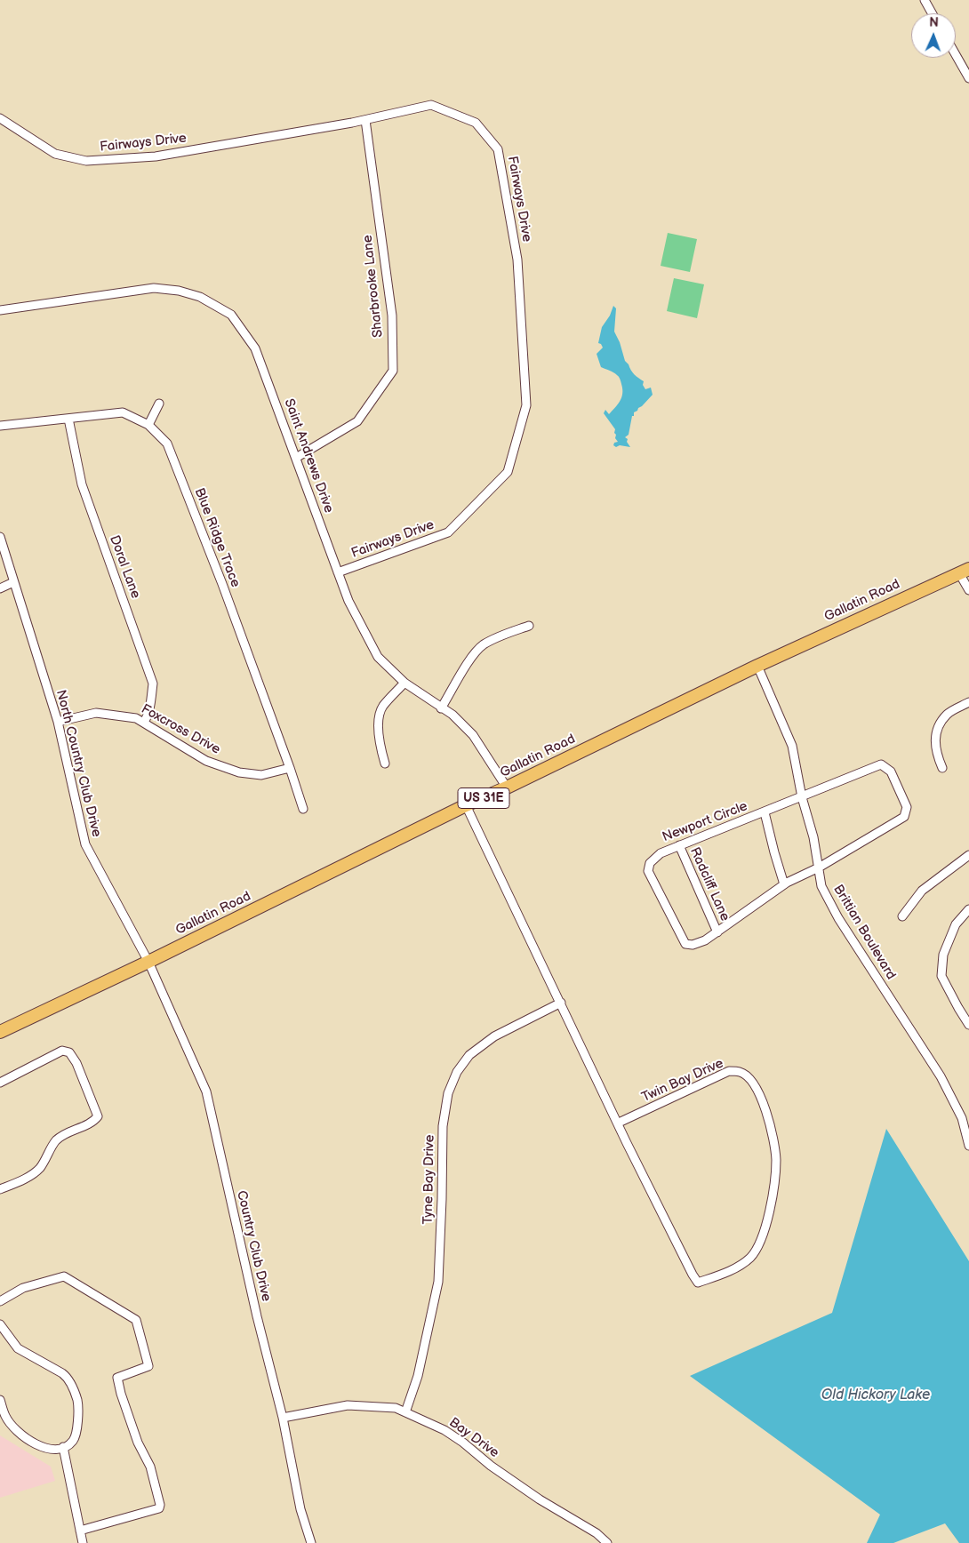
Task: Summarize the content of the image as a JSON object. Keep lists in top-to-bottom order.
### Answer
{
  "streets": {
    "main road": ["Gallatin Road", "US 31E"],
    "street": [
      "Fairways Drive",
      "Sharbrooke Lane",
      "Saint Andrews Drive",
      "Blue Ridge Trace",
      "Doral Lane",
      "Foxcross Drive",
      "North Country Club Drive",
      "Newport Circle",
      "Radcliff Lane",
      "Brittian Boulevard",
      "Twin Bay Drive",
      "Tyne Bay Drive",
      "Country Club Drive",
      "Bay Drive"
    ]
  },
  "crossings": [
    ["Fairways Drive", "Sharbrooke Lane"],
    ["Fairways Drive", "Saint Andrews Drive"],
    ["Sharbrooke Lane", "Saint Andrews Drive"],
    ["Saint Andrews Drive", "Gallatin Road"],
    ["Blue Ridge Trace", "Doral Lane"],
    ["Blue Ridge Trace", "Foxcross Drive"],
    ["Doral Lane", "Foxcross Drive"],
    ["Gallatin Road", "North Country Club Drive"],
    ["Gallatin Road", "Brittian Boulevard"],
    ["Gallatin Road", "Country Club Drive"],
    ["Foxcross Drive", "North Country Club Drive"],
    ["North Country Club Drive", "Country Club Drive"],
    ["Newport Circle", "Radcliff Lane"],
    ["Newport Circle", "Brittian Boulevard"],
    ["Tyne Bay Drive", "Bay Drive"],
    ["Country Club Drive", "Bay Drive"]
  ],
  "water": ["Old Hickory Lake"],
  "north": "top"
}
